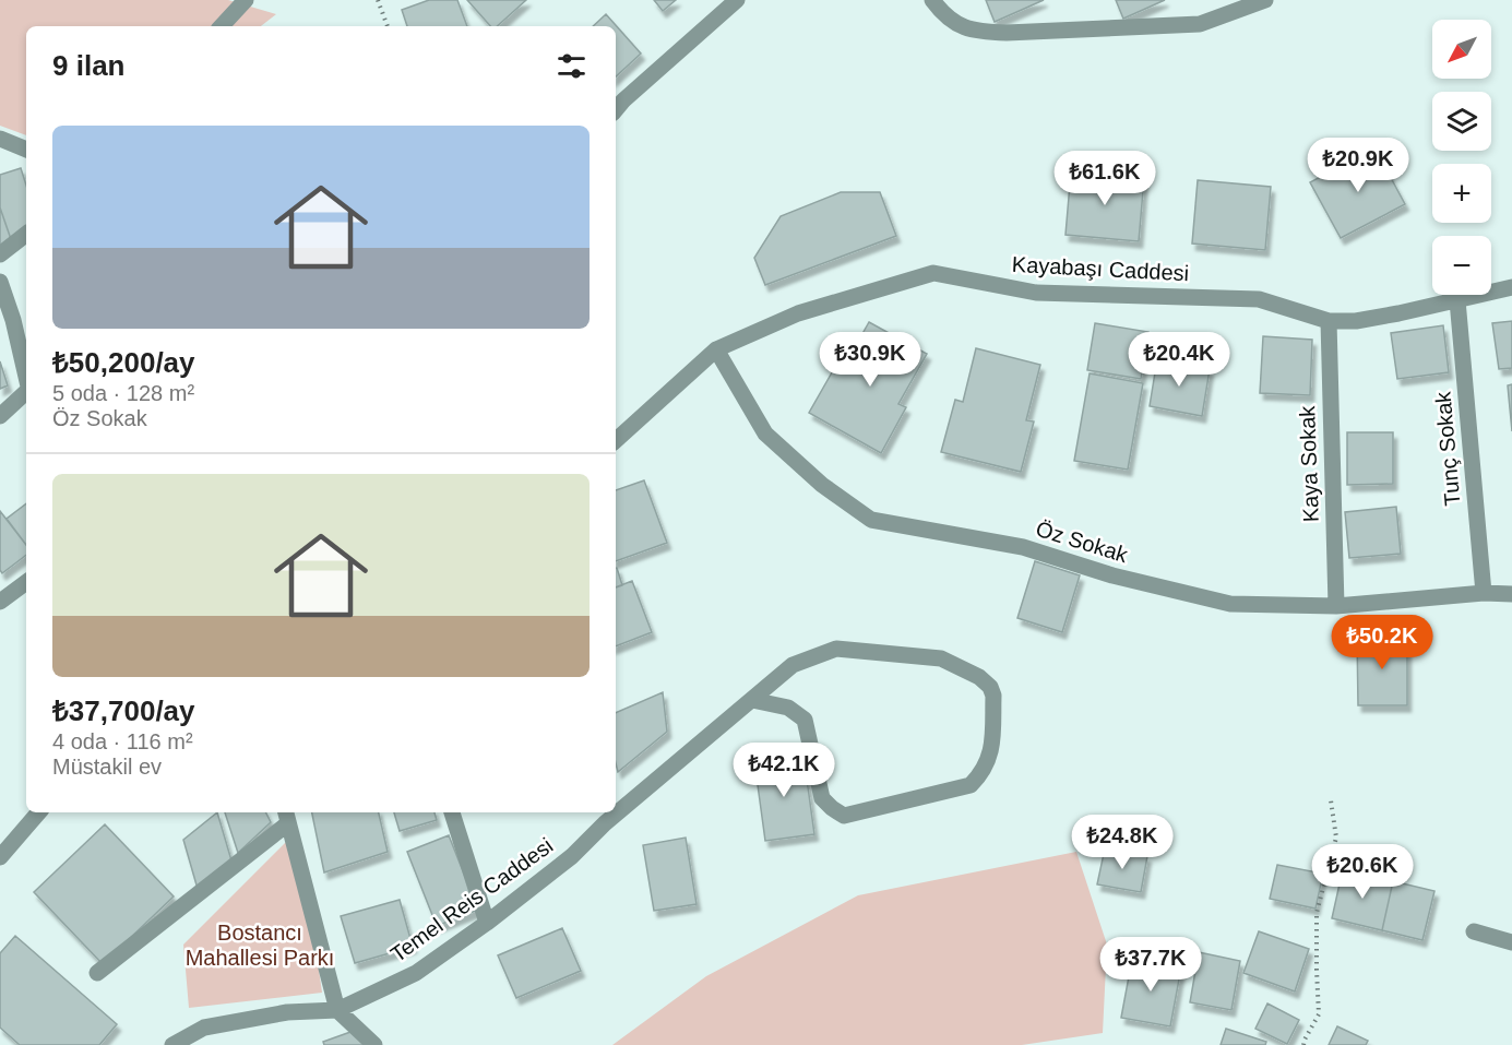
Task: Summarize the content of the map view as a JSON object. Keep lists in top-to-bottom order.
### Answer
{
  "streets": {
    "street": [
      "Kayabaşı Caddesi",
      "Tunç Sokak",
      "Kaya Sokak",
      "Öz Sokak",
      "Temel Reis Caddesi"
    ]
  },
  "crossings": [
    ["Kayabaşı Caddesi", "Tunç Sokak"],
    ["Kayabaşı Caddesi", "Kaya Sokak"],
    ["Kayabaşı Caddesi", "Öz Sokak"],
    ["Tunç Sokak", "Öz Sokak"],
    ["Kaya Sokak", "Öz Sokak"]
  ],
  "parks": ["Bostancı Mahallesi Parkı"],
  "north": "bottom left",
  "page": {
    "map_buttons": ["+", "−"],
    "heading": "9 ilan",
    "list": [
      {
        "name": "₺50,200/ay",
        "note": "5 oda · 128 m² · Öz Sokak"
      },
      {
        "name": "₺37,700/ay",
        "note": "4 oda · 116 m² · Müstakil ev"
      }
    ],
    "price": [
      "₺20.9K",
      "₺61.6K",
      "₺30.9K",
      "₺20.4K",
      "₺50.2K",
      "₺42.1K",
      "₺24.8K",
      "₺20.6K",
      "₺37.7K"
    ]
  }
}
